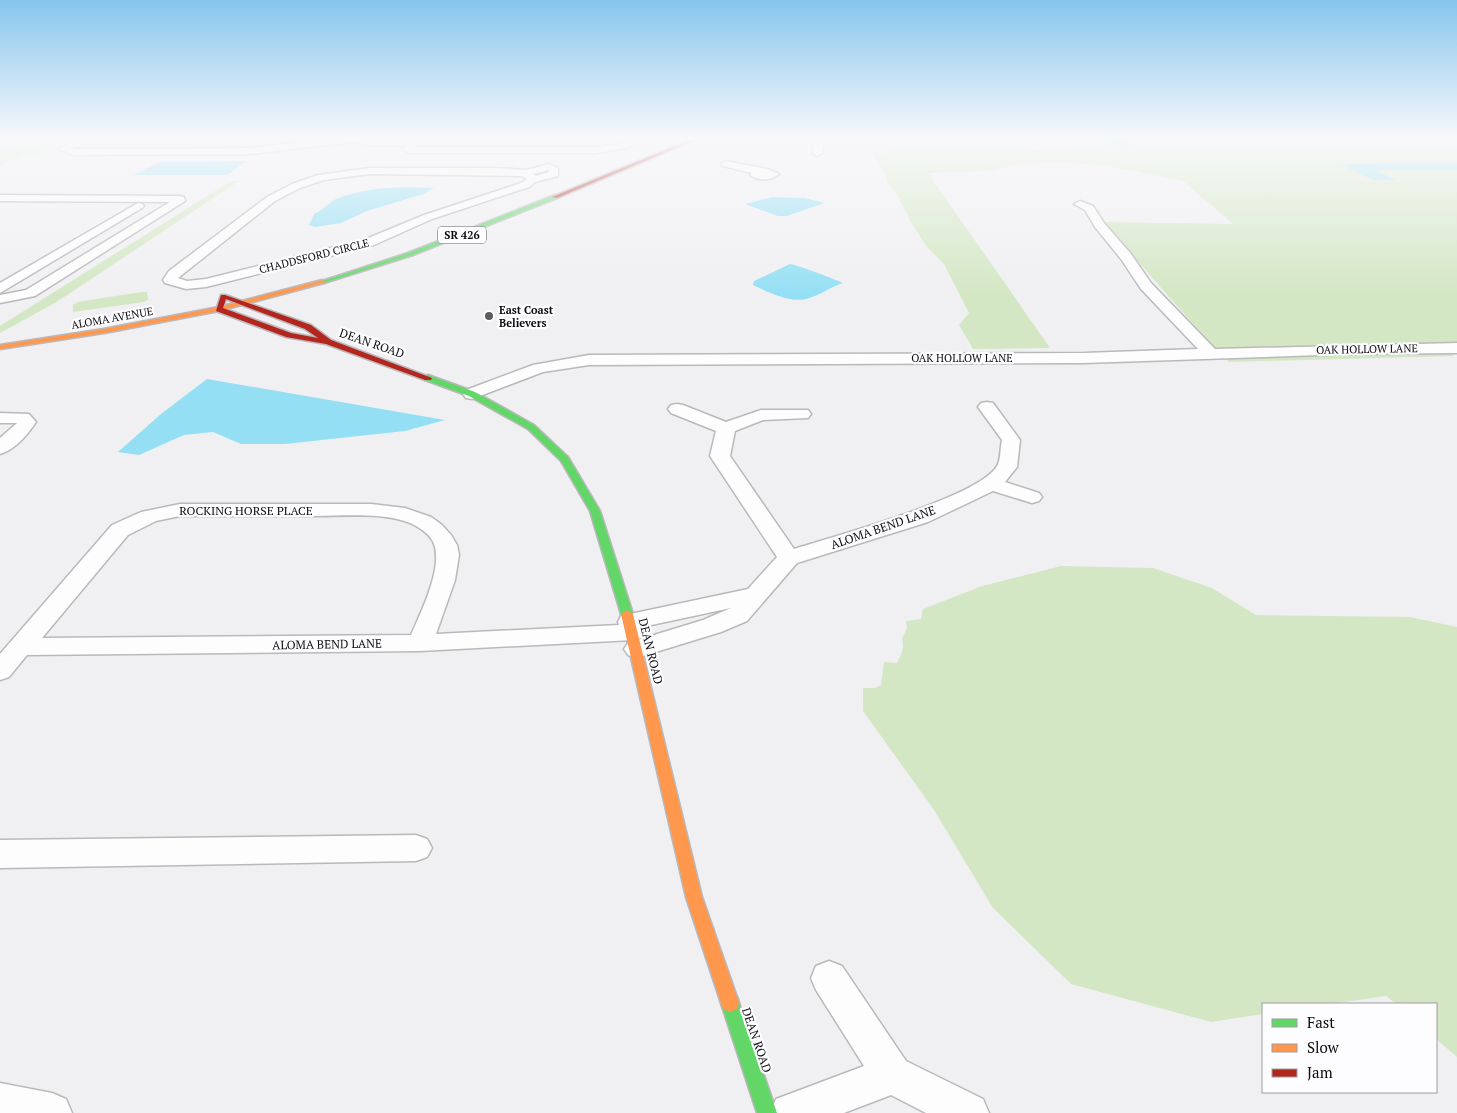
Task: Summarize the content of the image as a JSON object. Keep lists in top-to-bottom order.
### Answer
{
  "streets": {
    "main road": ["SR 426", "ALOMA AVENUE", "DEAN ROAD"],
    "street": [
      "CHADDSFORD CIRCLE",
      "OAK HOLLOW LANE",
      "ROCKING HORSE PLACE",
      "ALOMA BEND LANE"
    ]
  },
  "crossings": [
    ["SR 426", "ALOMA AVENUE"],
    ["SR 426", "DEAN ROAD"],
    ["ALOMA AVENUE", "DEAN ROAD"],
    ["DEAN ROAD", "OAK HOLLOW LANE"],
    ["DEAN ROAD", "ALOMA BEND LANE"],
    ["ROCKING HORSE PLACE", "ALOMA BEND LANE"]
  ],
  "places": ["East Coast Believers"],
  "legend": ["Fast", "Slow", "Jam"]
}
